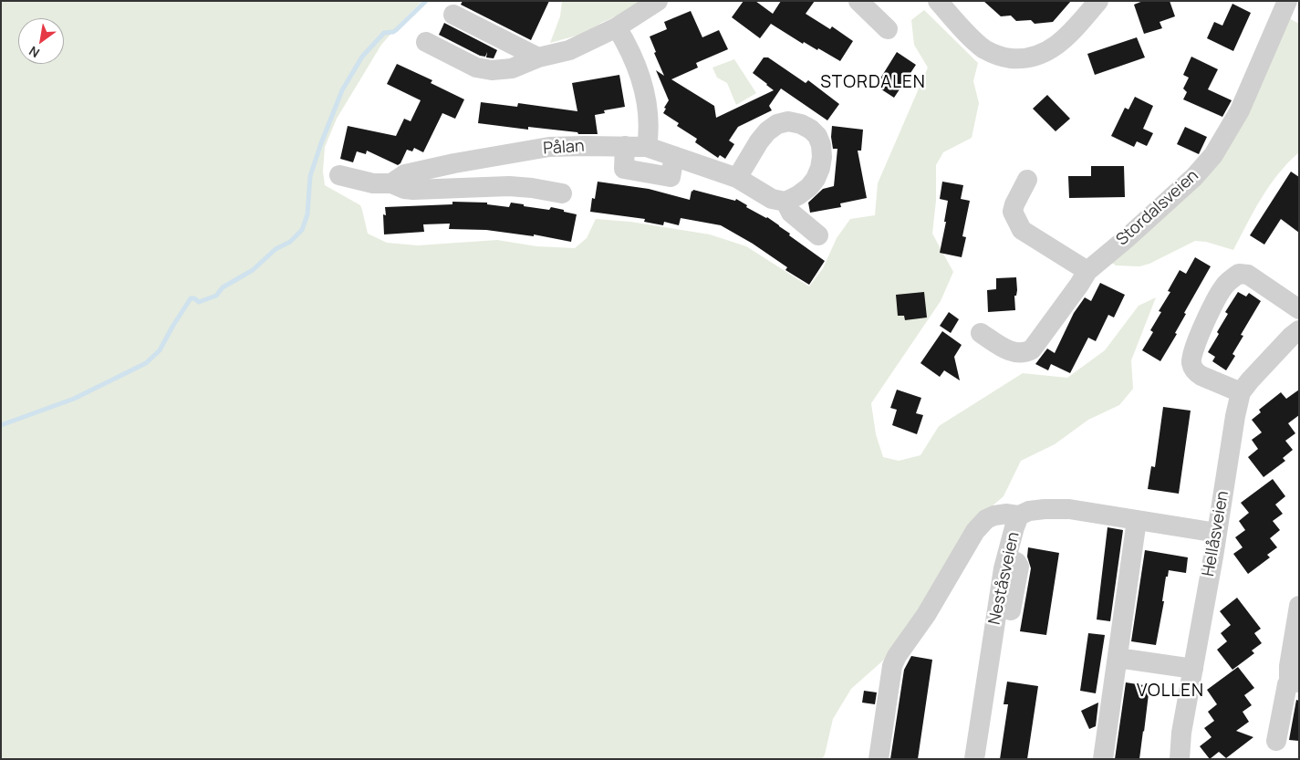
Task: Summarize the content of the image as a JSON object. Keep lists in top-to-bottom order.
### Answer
{
  "streets": {
    "street": [
      "Pålan",
      "Stordalsveien",
      "Hellåsveien",
      "Neståsveien"
    ]
  },
  "crossings": [
    ["Hellåsveien", "Neståsveien"]
  ],
  "districts": ["STORDALEN", "VOLLEN"],
  "north": "bottom left"
}
